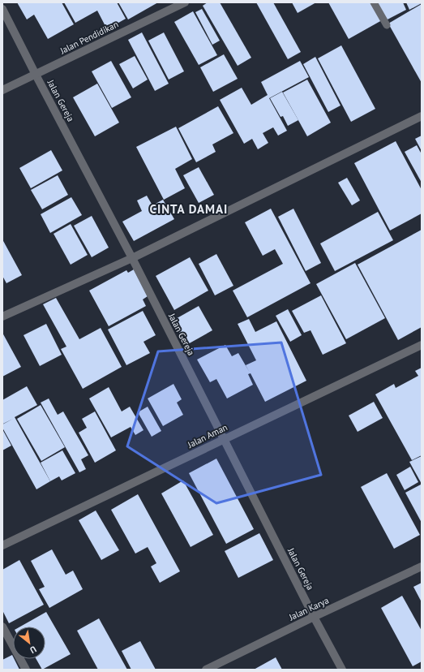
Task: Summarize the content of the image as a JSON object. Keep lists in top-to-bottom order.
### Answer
{
  "streets": {
    "street": [
      "Jalan Pendidikan",
      "Jalan Gereja",
      "Jalan Aman",
      "Jalan Karya"
    ]
  },
  "crossings": [
    ["Jalan Pendidikan", "Jalan Gereja"],
    ["Jalan Gereja", "Jalan Aman"],
    ["Jalan Gereja", "Jalan Karya"]
  ],
  "districts": ["CINTA DAMAI"],
  "north": "bottom right"
}
